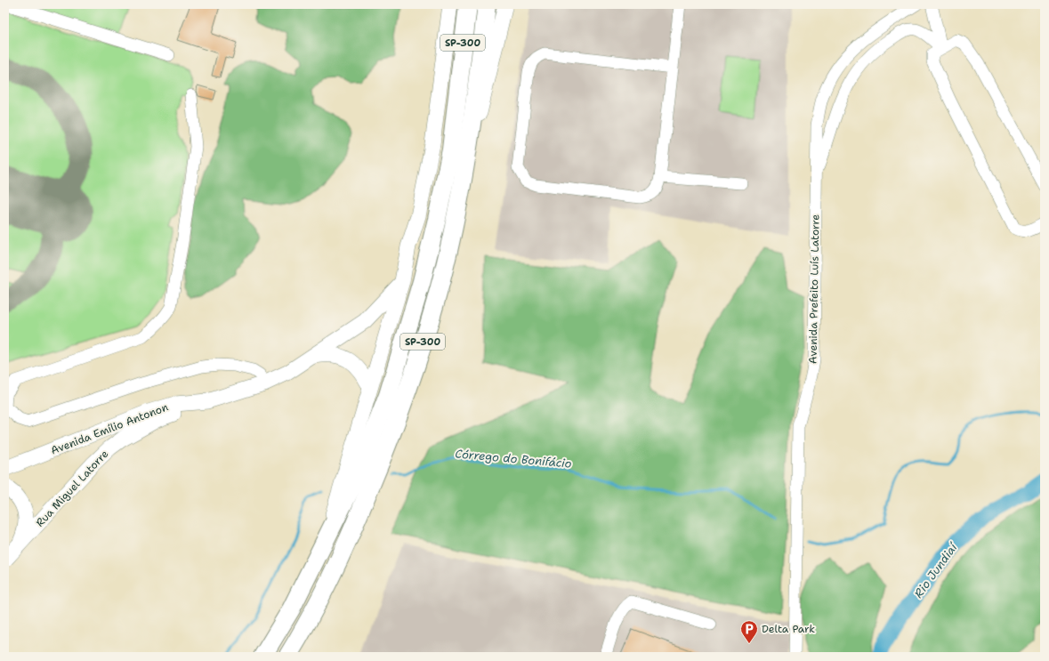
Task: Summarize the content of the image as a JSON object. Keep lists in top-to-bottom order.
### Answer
{
  "streets": {
    "highway": ["SP-300"],
    "main road": ["Avenida Emílio Antonon", "Rua Miguel Latorre"],
    "street": ["Avenida Prefeito Luís Latorre"]
  },
  "crossings": [
    ["Avenida Emílio Antonon", "Rua Miguel Latorre"]
  ],
  "water": ["Córrego do Bonifácio", "Rio Jundiaí"],
  "places": {
    "parking": ["Delta Park"]
  }
}
